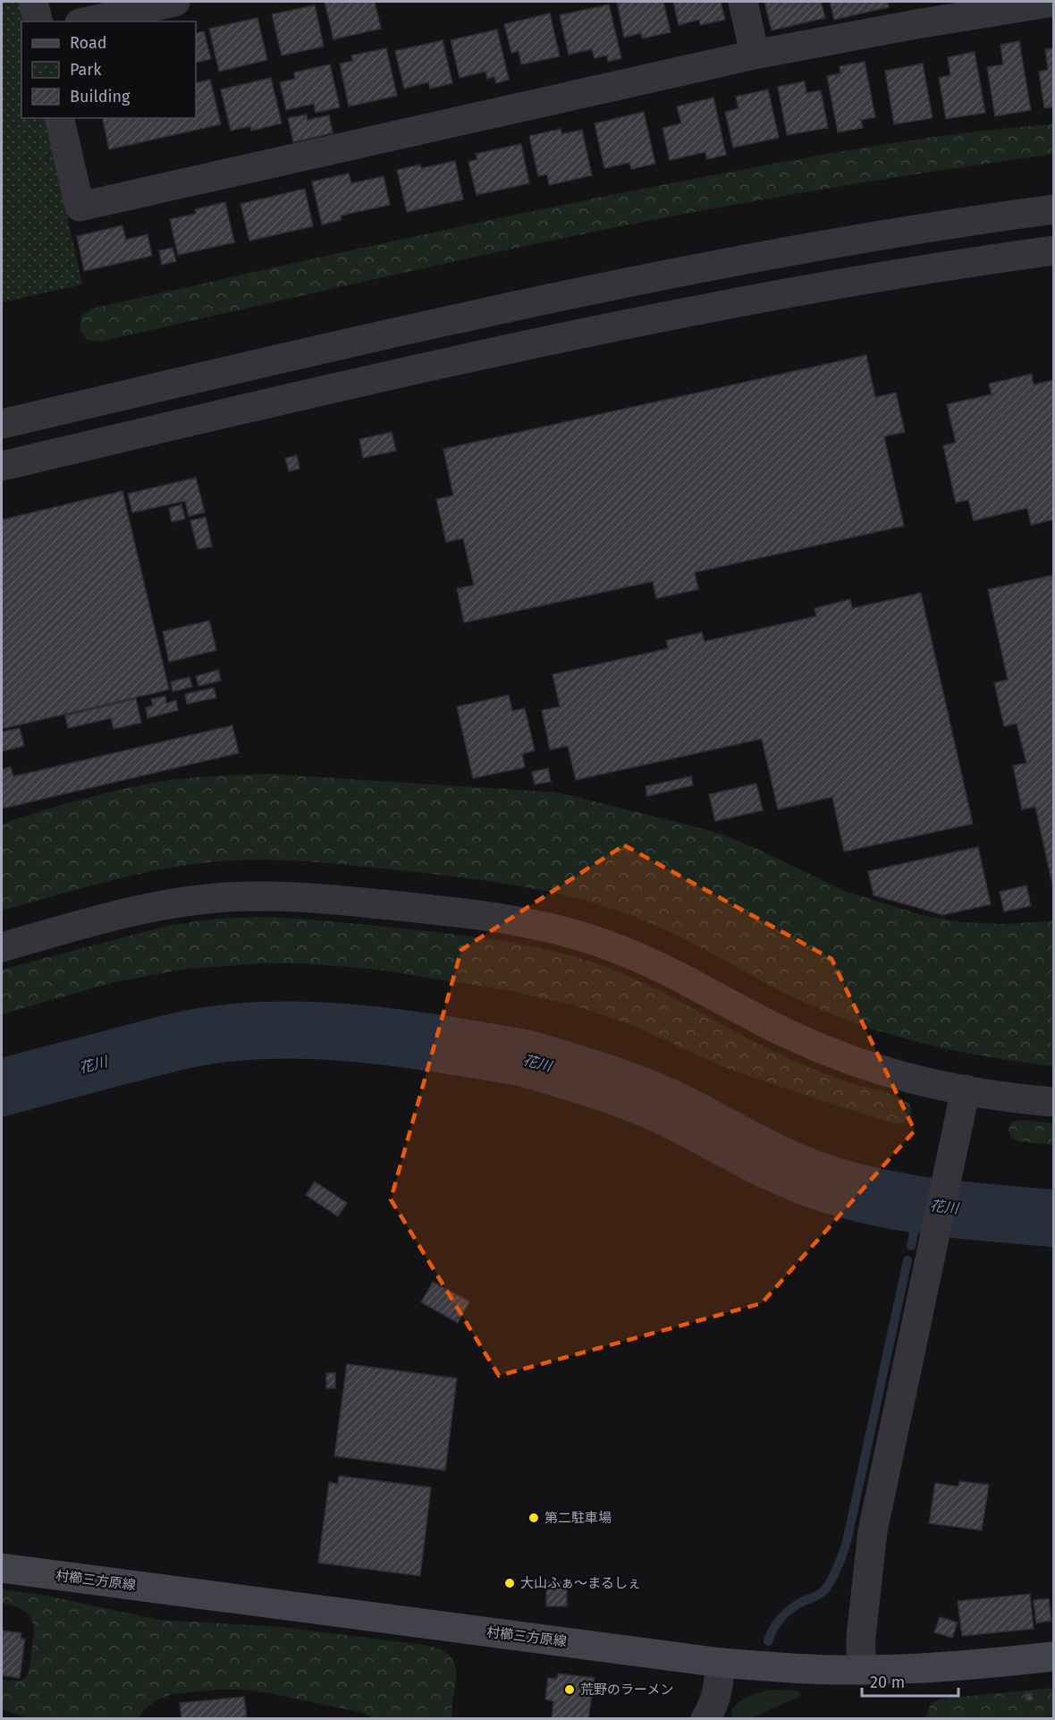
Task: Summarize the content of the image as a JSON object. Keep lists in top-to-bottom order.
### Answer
{
  "streets": {
    "main road": ["村櫛三方原線"]
  },
  "water": ["花川"],
  "places": ["第二駐車場", "大山ふぁ～まるしぇ", "荒野のラーメン"],
  "legend": ["Road", "Park", "Building"],
  "scale_bar": "20 m"
}
